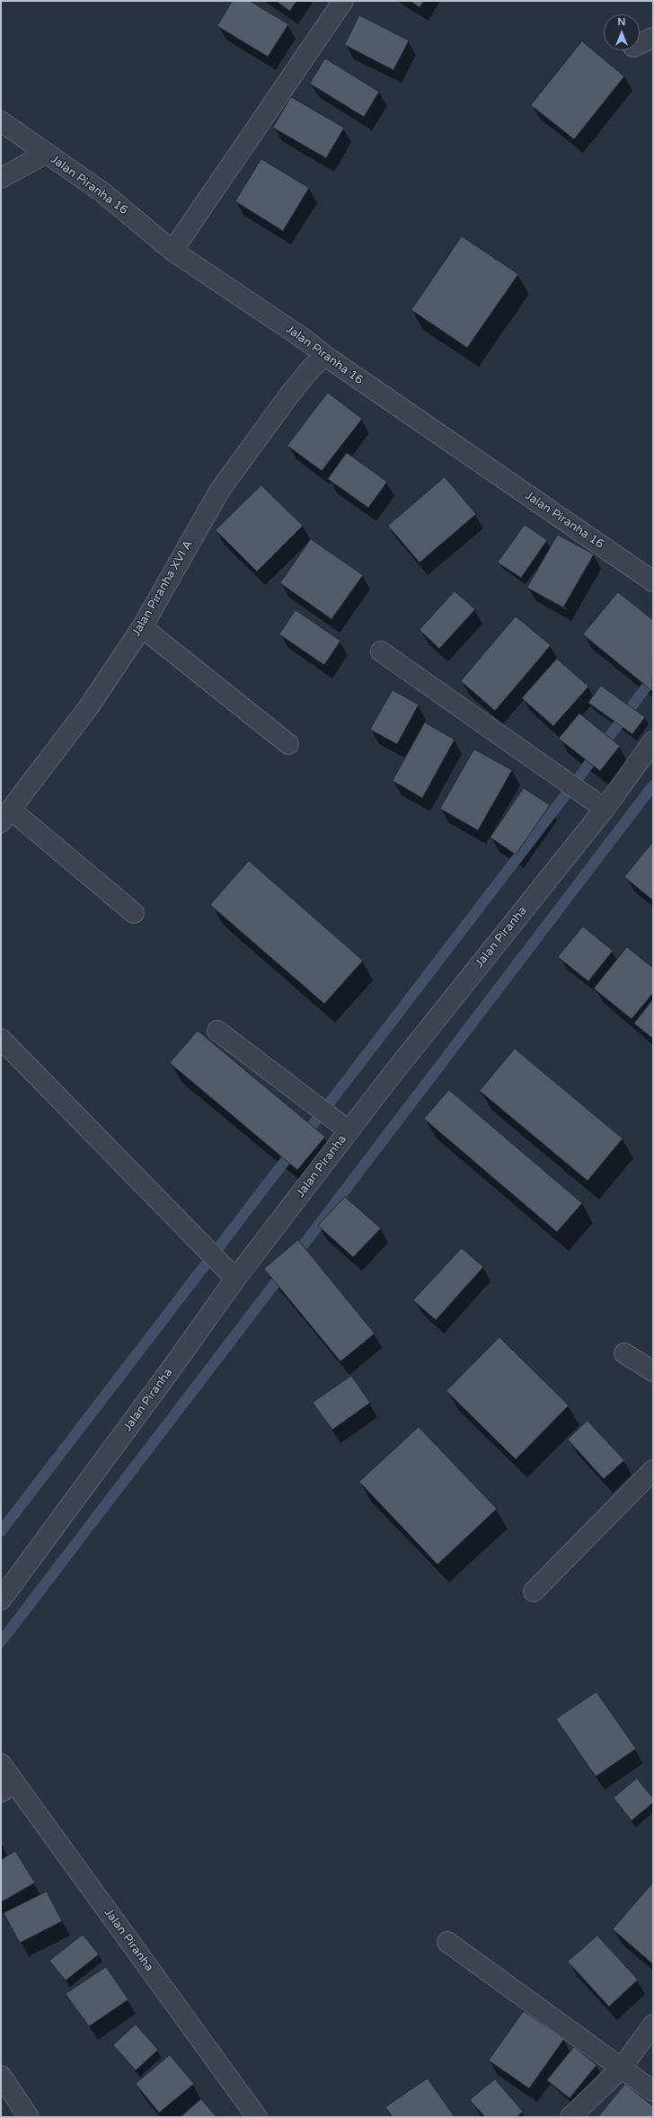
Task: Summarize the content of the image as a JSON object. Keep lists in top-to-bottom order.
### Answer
{
  "streets": {
    "street": ["Jalan Piranha 16", "Jalan Piranha XVI A", "Jalan Piranha"]
  },
  "crossings": [
    ["Jalan Piranha 16", "Jalan Piranha XVI A"]
  ],
  "north": "top"
}
